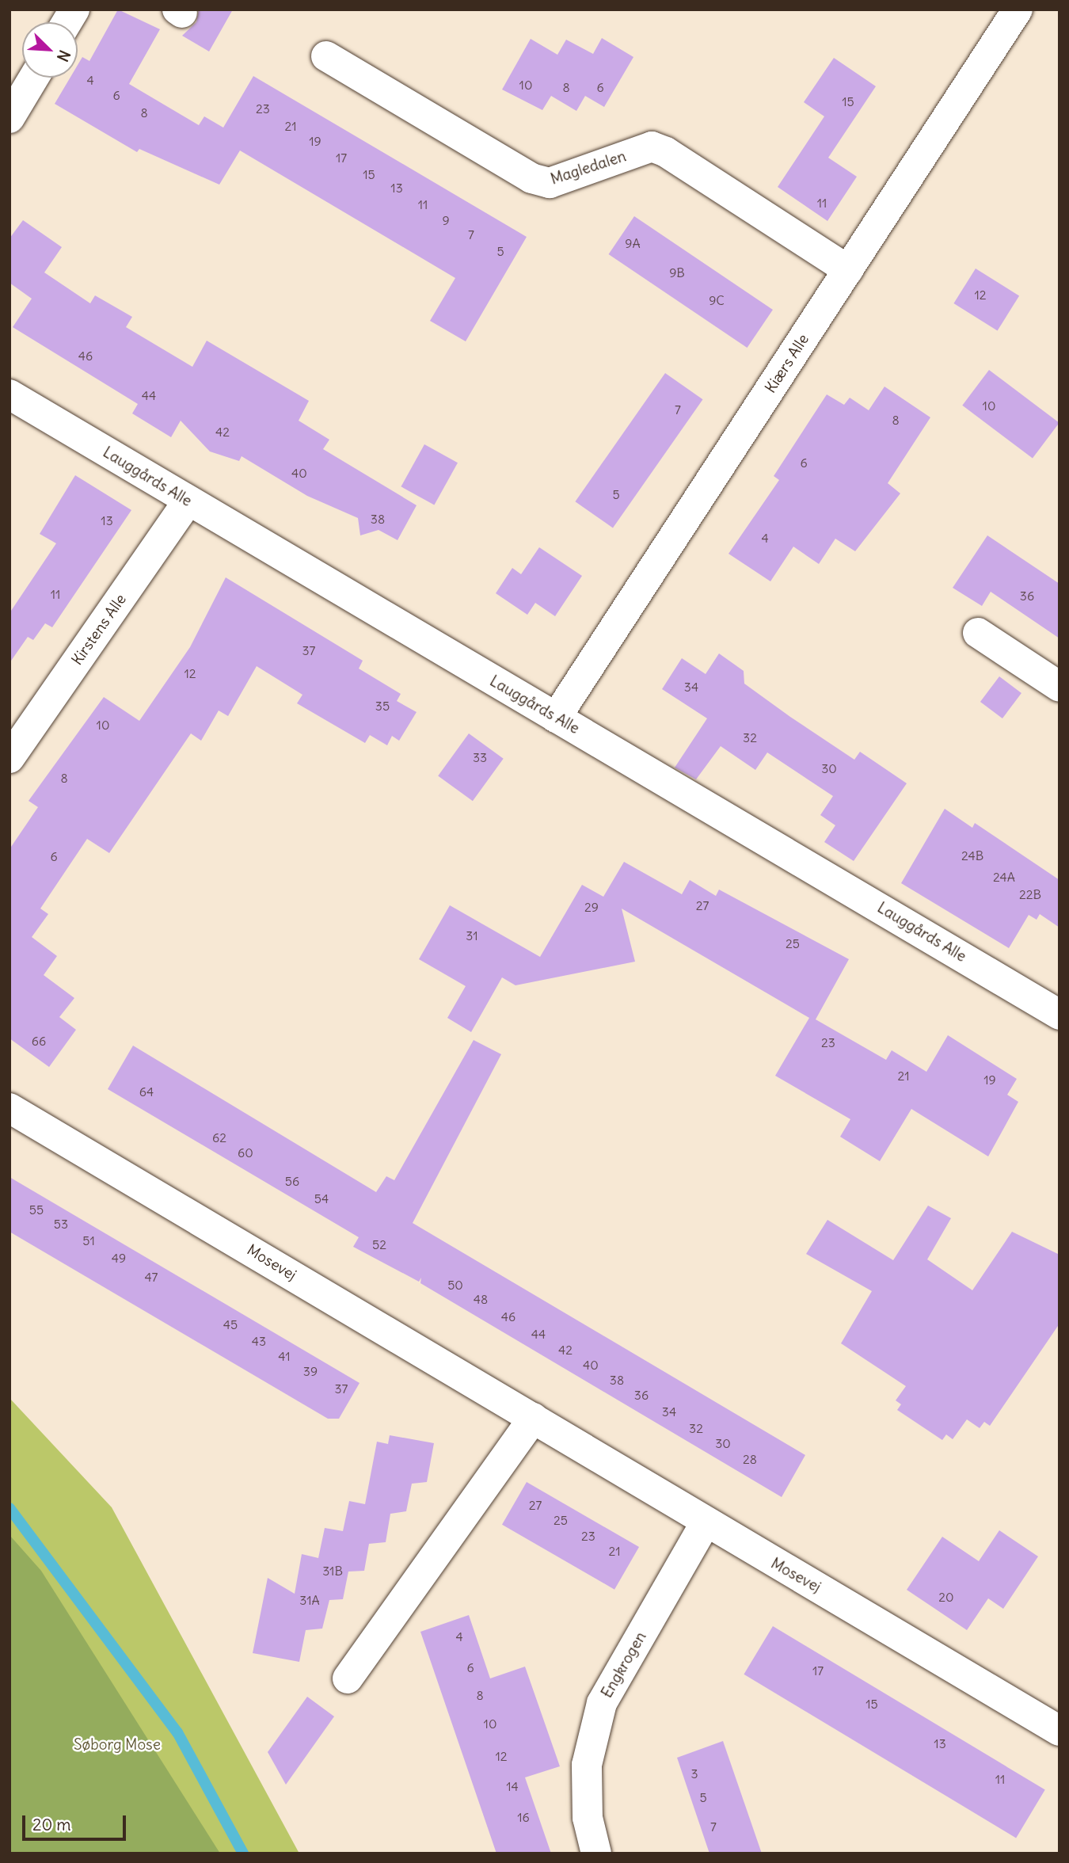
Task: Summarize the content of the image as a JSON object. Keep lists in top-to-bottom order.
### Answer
{
  "streets": {
    "street": [
      "Magledalen",
      "Kiærs Alle",
      "Lauggårds Alle",
      "Kirstens Alle",
      "Mosevej",
      "Engkrogen"
    ]
  },
  "crossings": [
    ["Magledalen", "Kiærs Alle"],
    ["Kiærs Alle", "Lauggårds Alle"],
    ["Lauggårds Alle", "Kirstens Alle"],
    ["Mosevej", "Engkrogen"]
  ],
  "parks": ["Søborg Mose"],
  "house_numbers": [
    "4",
    "10",
    "8",
    "6",
    "6",
    "15",
    "23",
    "8",
    "21",
    "19",
    "17",
    "15",
    "13",
    "11",
    "11",
    "9",
    "7",
    "9A",
    "5",
    "9B",
    "12",
    "9C",
    "46",
    "44",
    "10",
    "7",
    "8",
    "42",
    "6",
    "40",
    "5",
    "38",
    "13",
    "4",
    "11",
    "36",
    "37",
    "12",
    "34",
    "35",
    "10",
    "32",
    "33",
    "30",
    "8",
    "24B",
    "6",
    "24A",
    "22B",
    "27",
    "29",
    "31",
    "25",
    "66",
    "23",
    "21",
    "19",
    "64",
    "62",
    "60",
    "56",
    "54",
    "55",
    "53",
    "51",
    "52",
    "49",
    "47",
    "50",
    "48",
    "46",
    "45",
    "44",
    "43",
    "42",
    "41",
    "40",
    "39",
    "38",
    "37",
    "36",
    "34",
    "32",
    "30",
    "28",
    "27",
    "25",
    "23",
    "21",
    "31B",
    "20",
    "31A",
    "4",
    "6",
    "17",
    "8",
    "15",
    "10",
    "13",
    "12",
    "3",
    "11",
    "14",
    "5",
    "16",
    "7"
  ],
  "scale_bar": "20 m",
  "north": "bottom right"
}
